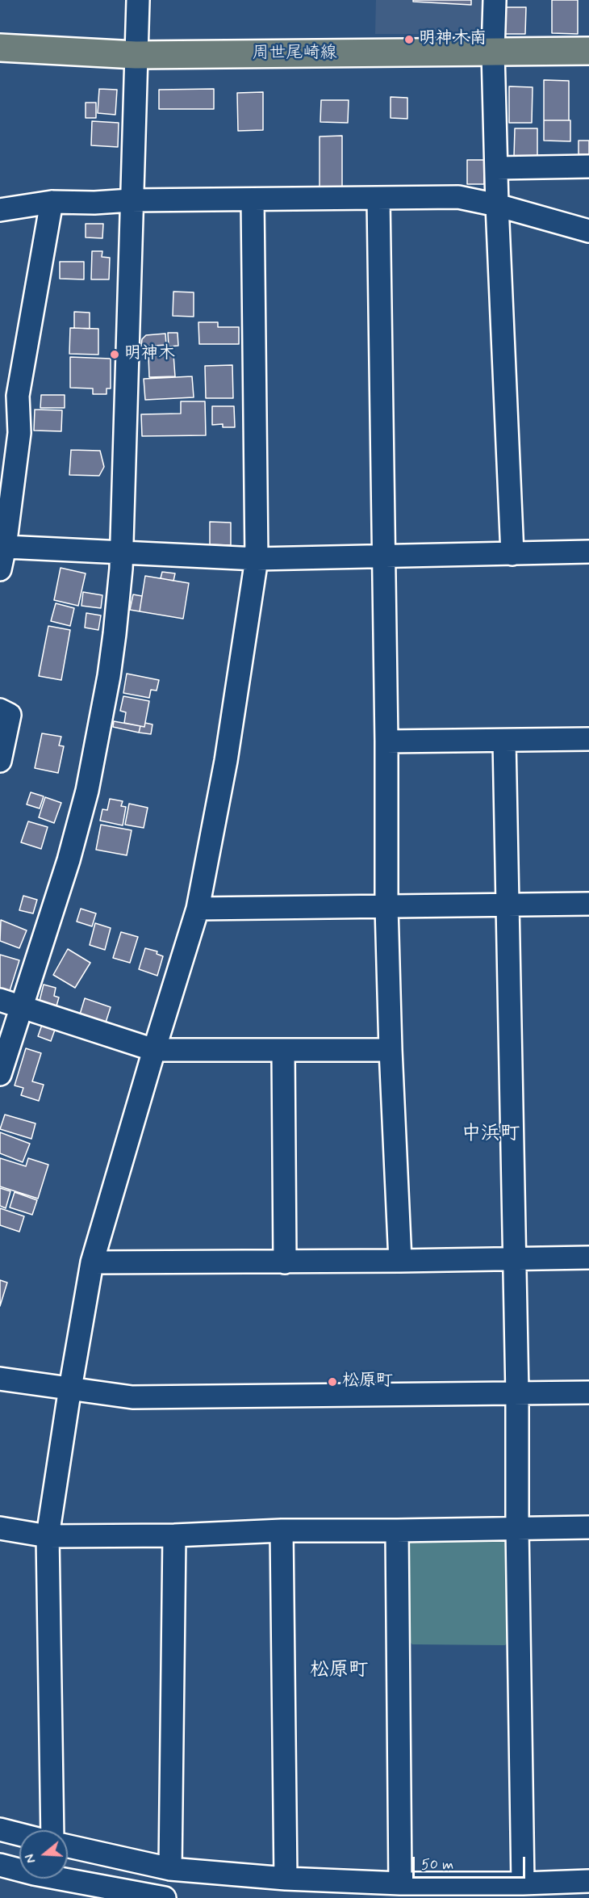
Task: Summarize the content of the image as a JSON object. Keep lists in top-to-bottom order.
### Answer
{
  "streets": {
    "main road": ["周世尾崎線"]
  },
  "districts": ["中浜町", "松原町"],
  "places": ["明神木南", "明神木", "松原町"],
  "scale_bar": "50 m",
  "north": "left"
}
